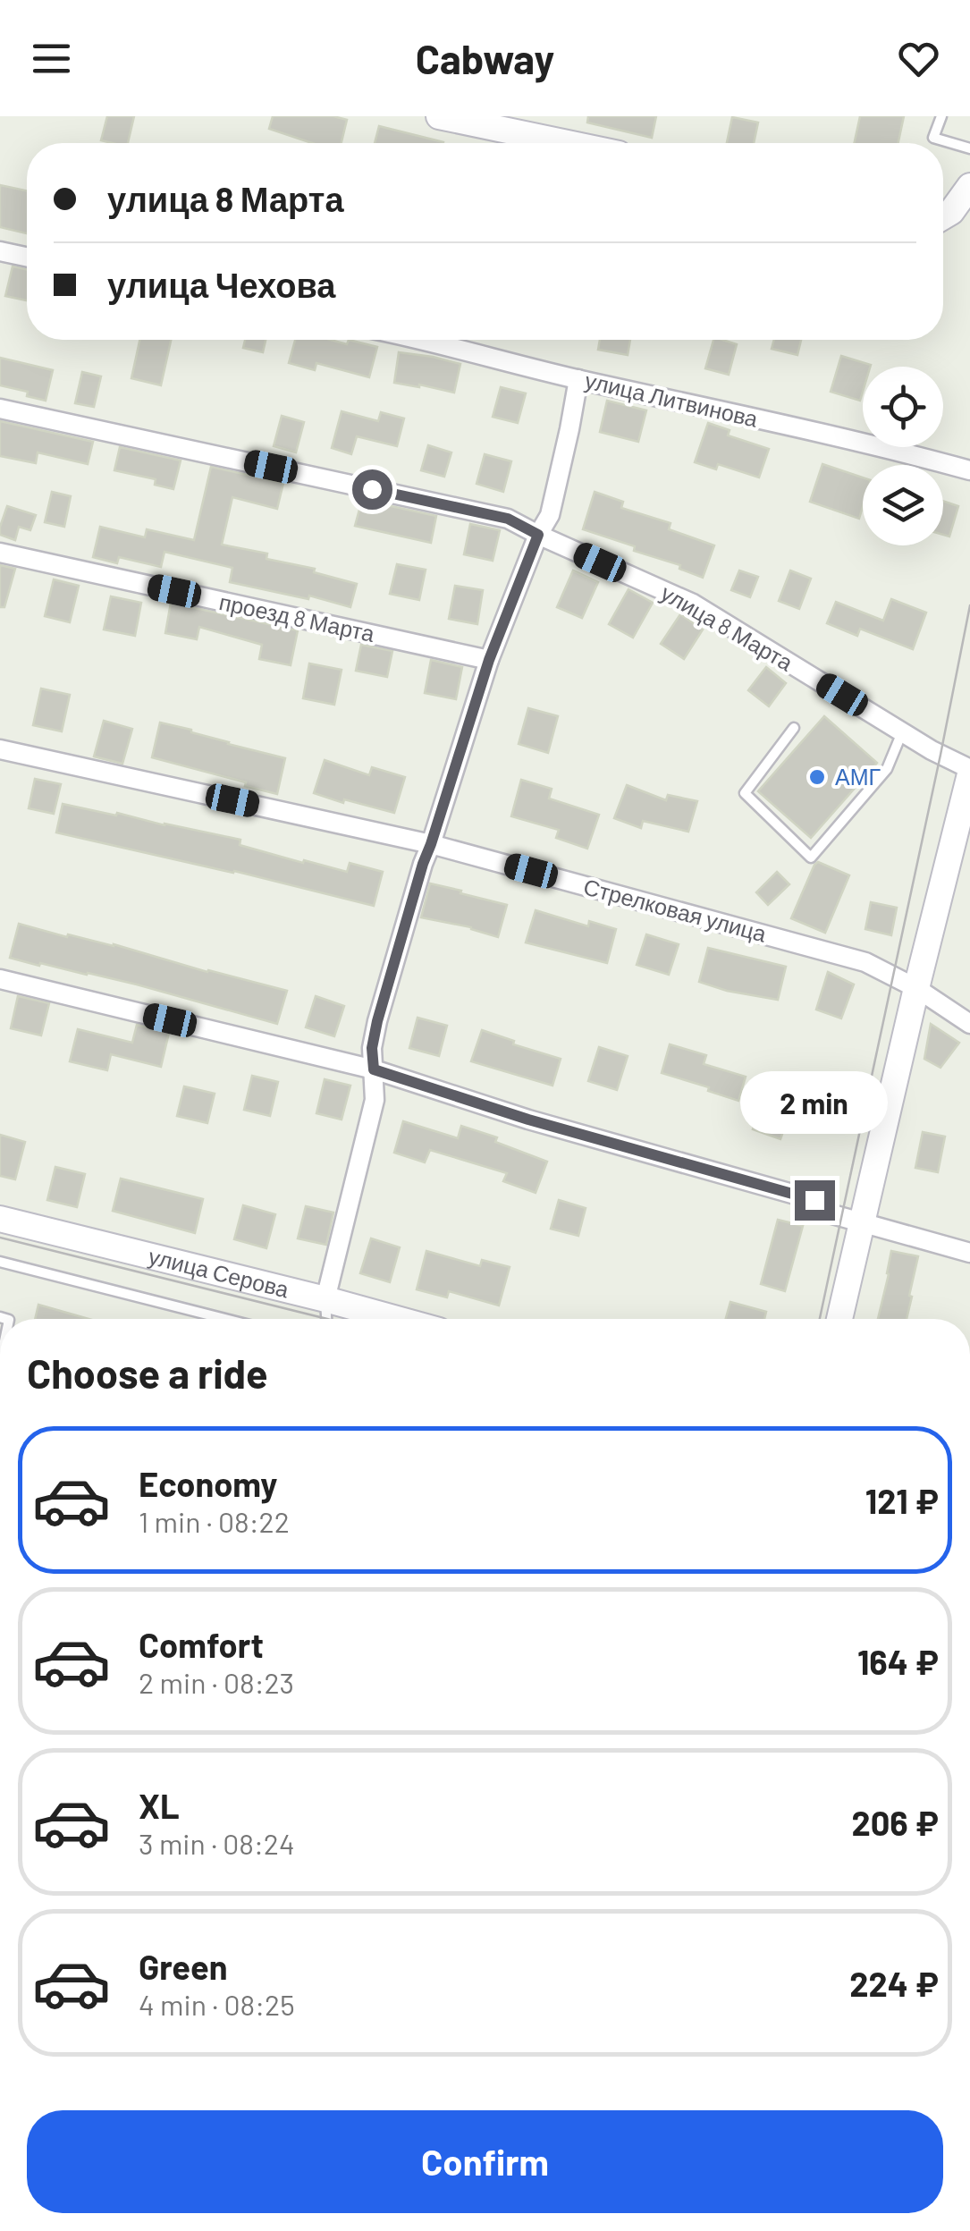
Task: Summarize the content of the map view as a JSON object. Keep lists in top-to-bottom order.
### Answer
{
  "streets": {
    "street": [
      "улица Литвинова",
      "проезд 8 Марта",
      "улица 8 Марта",
      "Стрелковая улица",
      "улица Серова"
    ]
  },
  "places": ["АМГ"],
  "page": {
    "header": "Cabway",
    "banner": ["улица 8 Марта", "улица Чехова"],
    "bubble": "2 min",
    "heading": "Choose a ride",
    "list": [
      {
        "name": "Economy",
        "note": "1 min · 08:22",
        "value": "121 ₽"
      },
      {
        "name": "Comfort",
        "note": "2 min · 08:23",
        "value": "164 ₽"
      },
      {
        "name": "XL",
        "note": "3 min · 08:24",
        "value": "206 ₽"
      },
      {
        "name": "Green",
        "note": "4 min · 08:25",
        "value": "224 ₽"
      }
    ],
    "buttons": "Confirm"
  }
}
